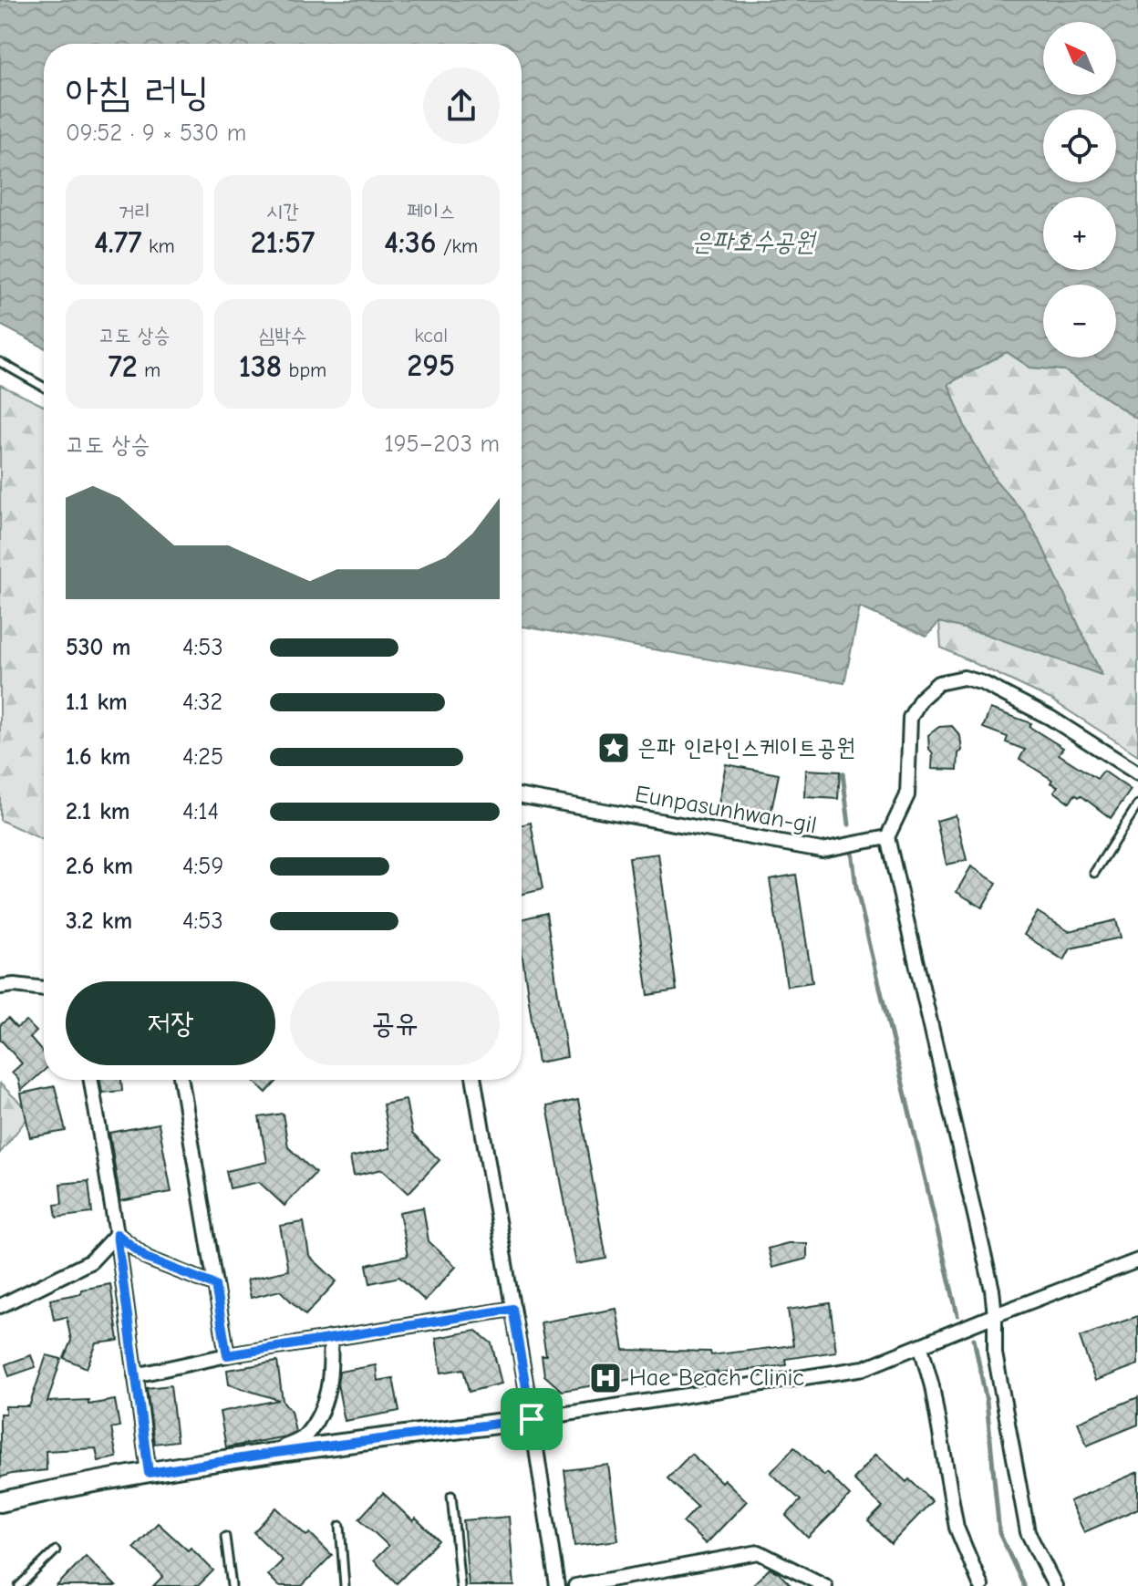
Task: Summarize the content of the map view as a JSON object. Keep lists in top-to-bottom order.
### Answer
{
  "streets": {
    "street": ["Eunpasunhwan-gil"]
  },
  "water": ["은파호수공원"],
  "places": {
    "place": ["은파 인라인스케이트공원"],
    "hospital": ["Hae Beach Clinic"]
  },
  "north": "top left",
  "page": {
    "map_buttons": ["+", "−"],
    "heading": ["아침 러닝", "09:52 · 9 × 530 m"],
    "stats": [
      ["거리", "4.77 km"],
      ["시간", "21:57"],
      ["페이스", "4:36 /km"],
      ["고도 상승", "72 m"],
      ["심박수", "138 bpm"],
      ["kcal", "295"]
    ],
    "chart": ["고도 상승", "195–203 m"],
    "list": [
      {
        "name": "530 m",
        "note": "4:53"
      },
      {
        "name": "1.1 km",
        "note": "4:32"
      },
      {
        "name": "1.6 km",
        "note": "4:25"
      },
      {
        "name": "2.1 km",
        "note": "4:14"
      },
      {
        "name": "2.6 km",
        "note": "4:59"
      },
      {
        "name": "3.2 km",
        "note": "4:53"
      }
    ],
    "buttons": ["저장", "공유"]
  }
}
